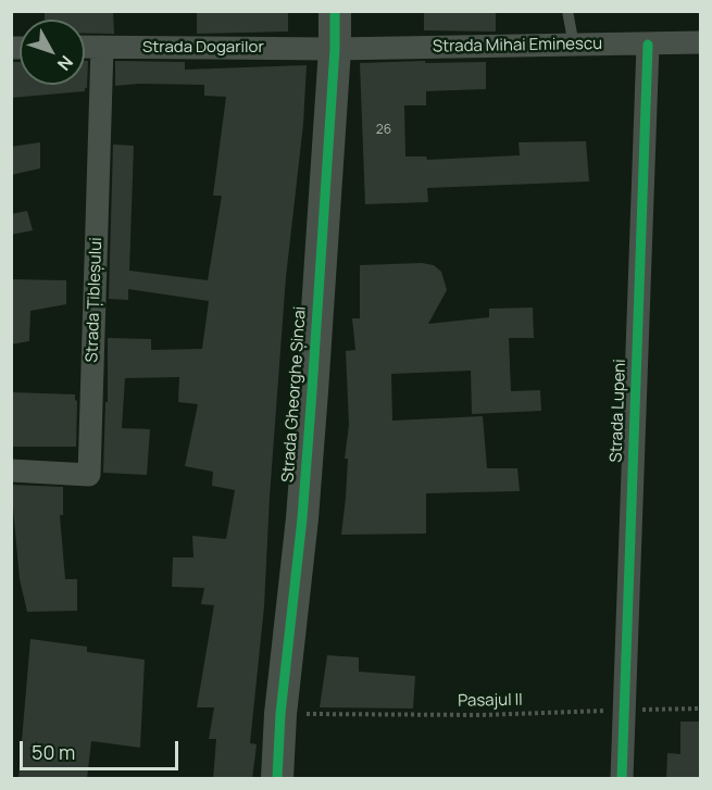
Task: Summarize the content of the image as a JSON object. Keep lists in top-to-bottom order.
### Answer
{
  "streets": {
    "street": [
      "Strada Mihai Eminescu",
      "Strada Dogarilor",
      "Strada Țibleșului",
      "Strada Gheorghe Șincai",
      "Strada Lupeni"
    ],
    "path": ["Pasajul II"]
  },
  "crossings": [
    ["Strada Mihai Eminescu", "Strada Dogarilor"],
    ["Strada Mihai Eminescu", "Strada Gheorghe Șincai"],
    ["Strada Mihai Eminescu", "Strada Lupeni"],
    ["Strada Dogarilor", "Strada Țibleșului"],
    ["Strada Dogarilor", "Strada Gheorghe Șincai"],
    ["Strada Gheorghe Șincai", "Pasajul II"],
    ["Strada Lupeni", "Pasajul II"]
  ],
  "house_numbers": ["26"],
  "scale_bar": "50 m",
  "north": "bottom right"
}
